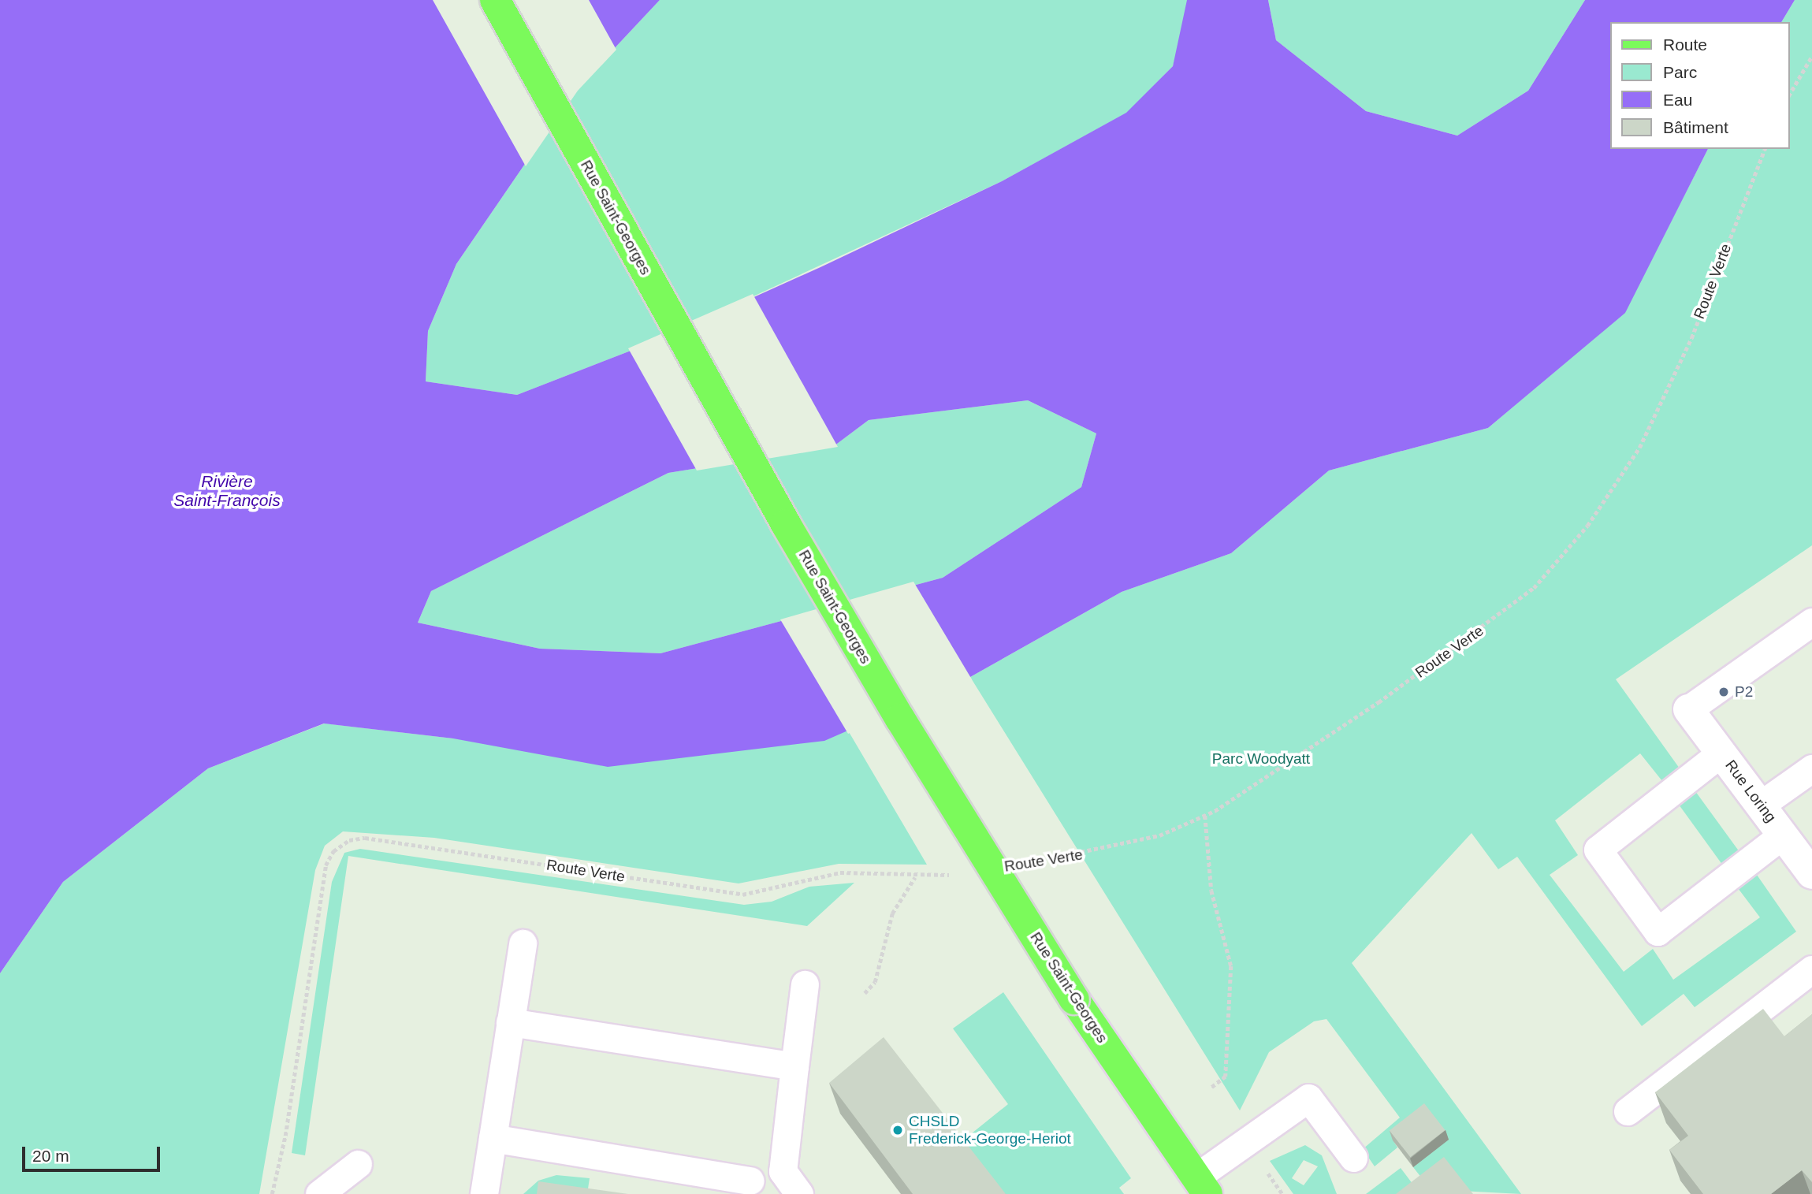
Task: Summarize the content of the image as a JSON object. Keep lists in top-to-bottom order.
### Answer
{
  "streets": {
    "main road": ["Rue Saint-Georges"],
    "street": ["Rue Loring"],
    "path": ["Route Verte"]
  },
  "water": ["Rivière Saint-François"],
  "parks": ["Parc Woodyatt"],
  "places": ["P2", "CHSLD Frederick-George-Heriot"],
  "legend": [
    "Route",
    "Parc",
    "Eau",
    "Bâtiment"
  ],
  "scale_bar": "20 m"
}
